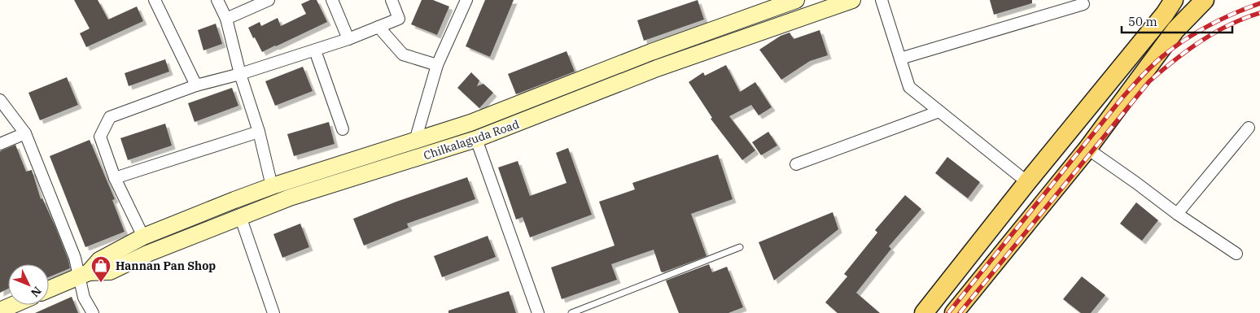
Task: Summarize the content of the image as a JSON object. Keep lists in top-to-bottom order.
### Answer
{
  "streets": {
    "main road": ["Chilkalaguda Road"]
  },
  "places": {
    "shop": ["Hannan Pan Shop"]
  },
  "scale_bar": "50 m",
  "north": "bottom right"
}
